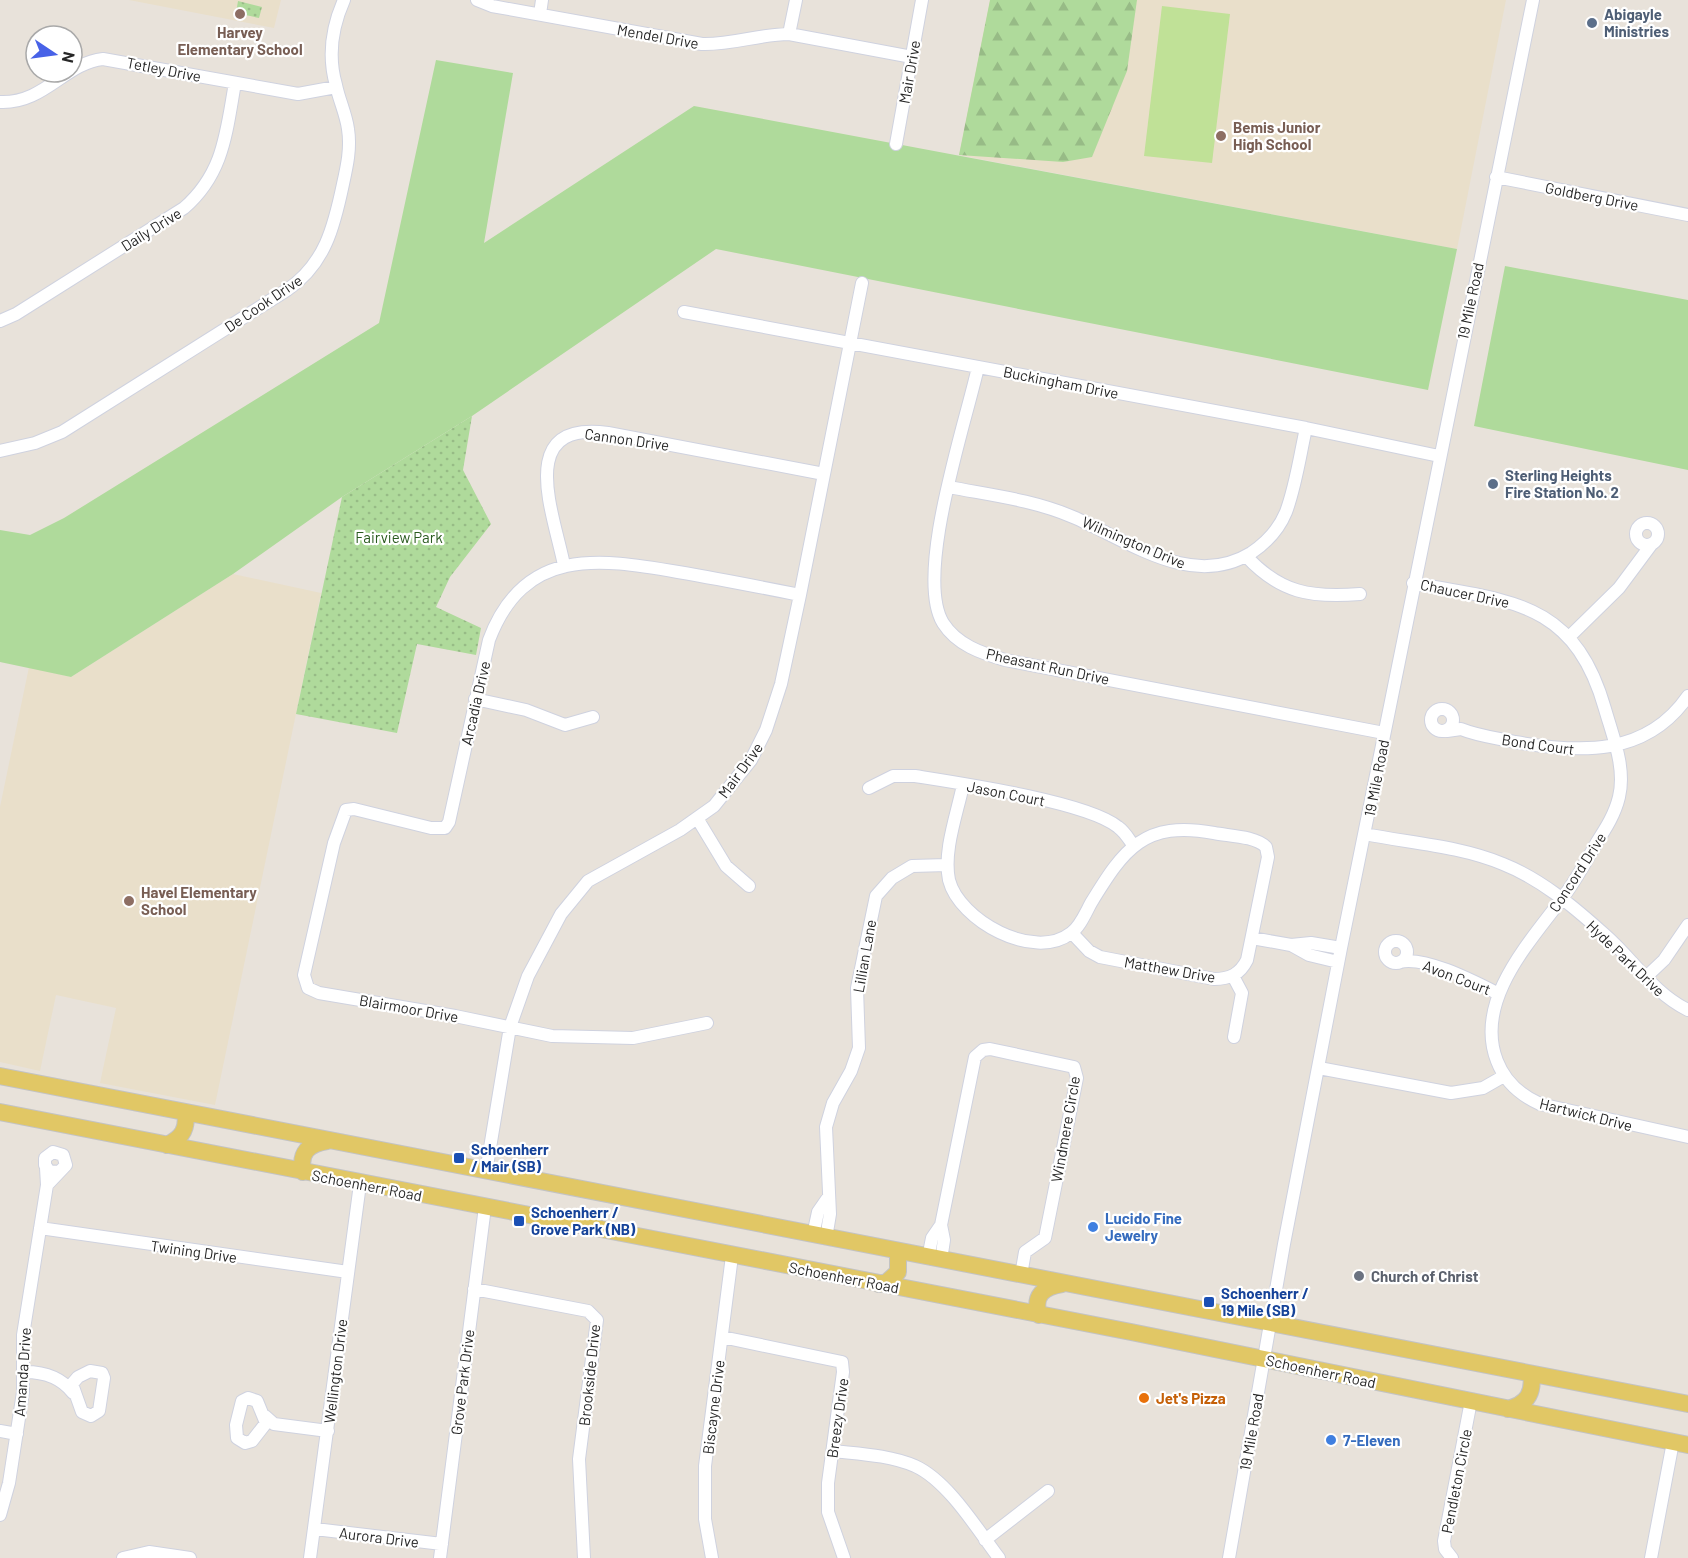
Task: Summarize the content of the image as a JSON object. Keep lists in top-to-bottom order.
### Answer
{
  "streets": {
    "main road": ["Schoenherr Road"],
    "street": [
      "Mendel Drive",
      "Tetley Drive",
      "Mair Drive",
      "Goldberg Drive",
      "Daily Drive",
      "19 Mile Road",
      "De Cook Drive",
      "Buckingham Drive",
      "Cannon Drive",
      "Wilmington Drive",
      "Chaucer Drive",
      "Pheasant Run Drive",
      "Arcadia Drive",
      "Bond Court",
      "Jason Court",
      "Concord Drive",
      "Lillian Lane",
      "Hyde Park Drive",
      "Matthew Drive",
      "Avon Court",
      "Blairmoor Drive",
      "Hartwick Drive",
      "Windmere Circle",
      "Twining Drive",
      "Wellington Drive",
      "Amanda Drive",
      "Brookside Drive",
      "Grove Park Drive",
      "Biscayne Drive",
      "Breezy Drive",
      "Pendleton Circle",
      "Aurora Drive"
    ]
  },
  "crossings": [
    ["Mendel Drive", "Mair Drive"],
    ["Tetley Drive", "Daily Drive"],
    ["Tetley Drive", "De Cook Drive"],
    ["Mair Drive", "Buckingham Drive"],
    ["Mair Drive", "Cannon Drive"],
    ["Mair Drive", "Arcadia Drive"],
    ["Mair Drive", "Blairmoor Drive"],
    ["Goldberg Drive", "19 Mile Road"],
    ["19 Mile Road", "Buckingham Drive"],
    ["19 Mile Road", "Chaucer Drive"],
    ["19 Mile Road", "Pheasant Run Drive"],
    ["19 Mile Road", "Hyde Park Drive"],
    ["19 Mile Road", "Schoenherr Road"],
    ["Buckingham Drive", "Wilmington Drive"],
    ["Buckingham Drive", "Pheasant Run Drive"],
    ["Cannon Drive", "Arcadia Drive"],
    ["Wilmington Drive", "Pheasant Run Drive"],
    ["Chaucer Drive", "Bond Court"],
    ["Chaucer Drive", "Concord Drive"],
    ["Arcadia Drive", "Blairmoor Drive"],
    ["Bond Court", "Concord Drive"],
    ["Jason Court", "Matthew Drive"],
    ["Concord Drive", "Hyde Park Drive"],
    ["Concord Drive", "Avon Court"],
    ["Concord Drive", "Hartwick Drive"],
    ["Schoenherr Road", "Wellington Drive"],
    ["Schoenherr Road", "Grove Park Drive"],
    ["Schoenherr Road", "Biscayne Drive"],
    ["Schoenherr Road", "Pendleton Circle"],
    ["Twining Drive", "Wellington Drive"],
    ["Twining Drive", "Amanda Drive"],
    ["Wellington Drive", "Aurora Drive"],
    ["Brookside Drive", "Grove Park Drive"],
    ["Grove Park Drive", "Aurora Drive"],
    ["Biscayne Drive", "Breezy Drive"]
  ],
  "parks": ["Fairview Park"],
  "places": {
    "other": [
      "Harvey Elementary School",
      "Abigayle Ministries",
      "Bemis Junior High School",
      "Sterling Heights Fire Station No. 2",
      "Havel Elementary School",
      "Lucido Fine Jewelry",
      "Church of Christ",
      "Jet's Pizza",
      "7-Eleven"
    ],
    "transit": ["Schoenherr / Mair (SB)", "Schoenherr / Grove Park (NB)", "Schoenherr / 19 Mile (SB)"]
  },
  "north": "right"
}
